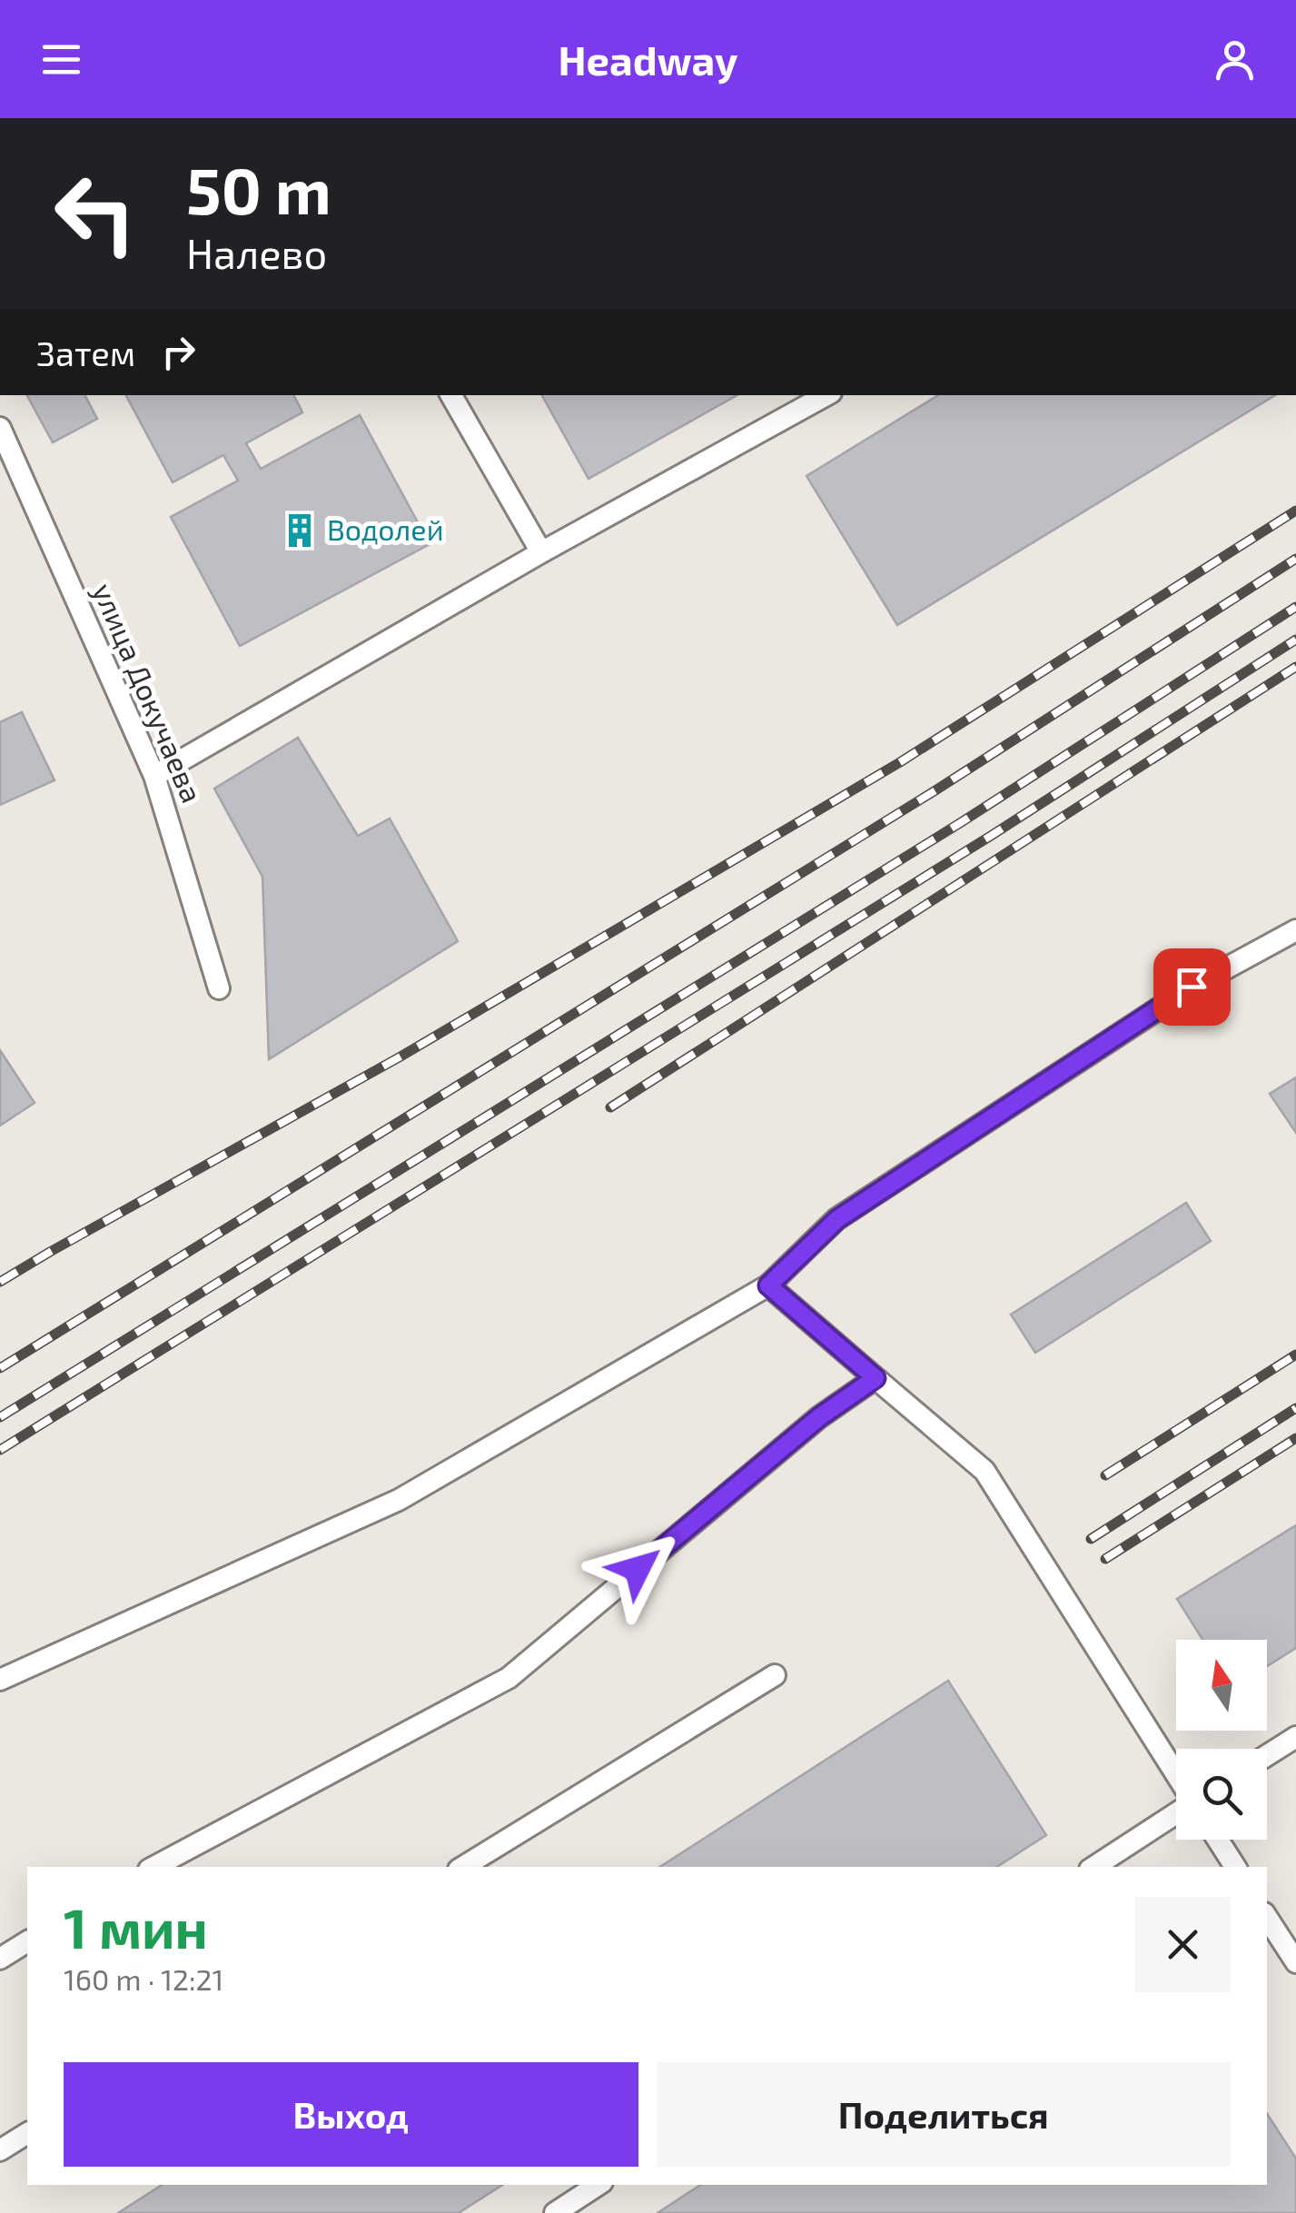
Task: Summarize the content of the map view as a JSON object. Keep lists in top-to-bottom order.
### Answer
{
  "streets": {
    "lane": ["улица Докучаева"]
  },
  "places": {
    "building": ["Водолей"]
  },
  "north": "top",
  "page": {
    "header": "Headway",
    "turn": ["50 m", "Налево"],
    "then": "Затем",
    "heading": ["1 мин", "160 m · 12:21"],
    "buttons": ["Выход", "Поделиться"]
  }
}
